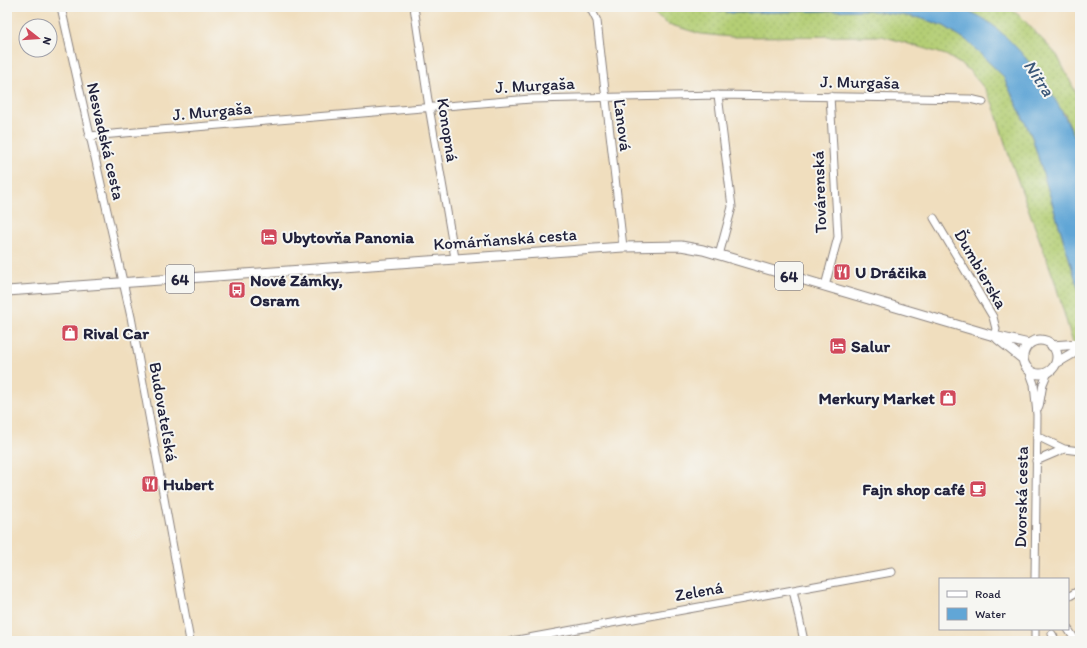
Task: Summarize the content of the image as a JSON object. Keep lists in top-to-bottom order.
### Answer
{
  "streets": {
    "main road": ["Komárňanská cesta", "64"],
    "street": [
      "J. Murgaša",
      "Ľanová",
      "Konopná",
      "Nesvadská cesta",
      "Továrenská",
      "Ďumbierska",
      "Budovateľská",
      "Dvorská cesta",
      "Zelená"
    ]
  },
  "crossings": [
    ["J. Murgaša", "Ľanová"],
    ["J. Murgaša", "Konopná"],
    ["J. Murgaša", "Nesvadská cesta"],
    ["J. Murgaša", "Továrenská"],
    ["Ľanová", "Komárňanská cesta"],
    ["Konopná", "Komárňanská cesta"],
    ["Nesvadská cesta", "Komárňanská cesta"],
    ["Nesvadská cesta", "Budovateľská"],
    ["Továrenská", "Komárňanská cesta"],
    ["Komárňanská cesta", "Ďumbierska"],
    ["Komárňanská cesta", "64"],
    ["Komárňanská cesta", "Budovateľská"],
    ["Komárňanská cesta", "Dvorská cesta"],
    ["64", "Dvorská cesta"]
  ],
  "water": ["Nitra"],
  "places": {
    "hotel": ["Ubytovňa Panonia", "Salur"],
    "restaurant": ["U Dráčika", "Hubert"],
    "bus stop": ["Nové Zámky, Osram"],
    "shop": ["Rival Car", "Merkury Market"],
    "cafe": ["Fajn shop café"]
  },
  "legend": ["Road", "Water"],
  "north": "right"
}
